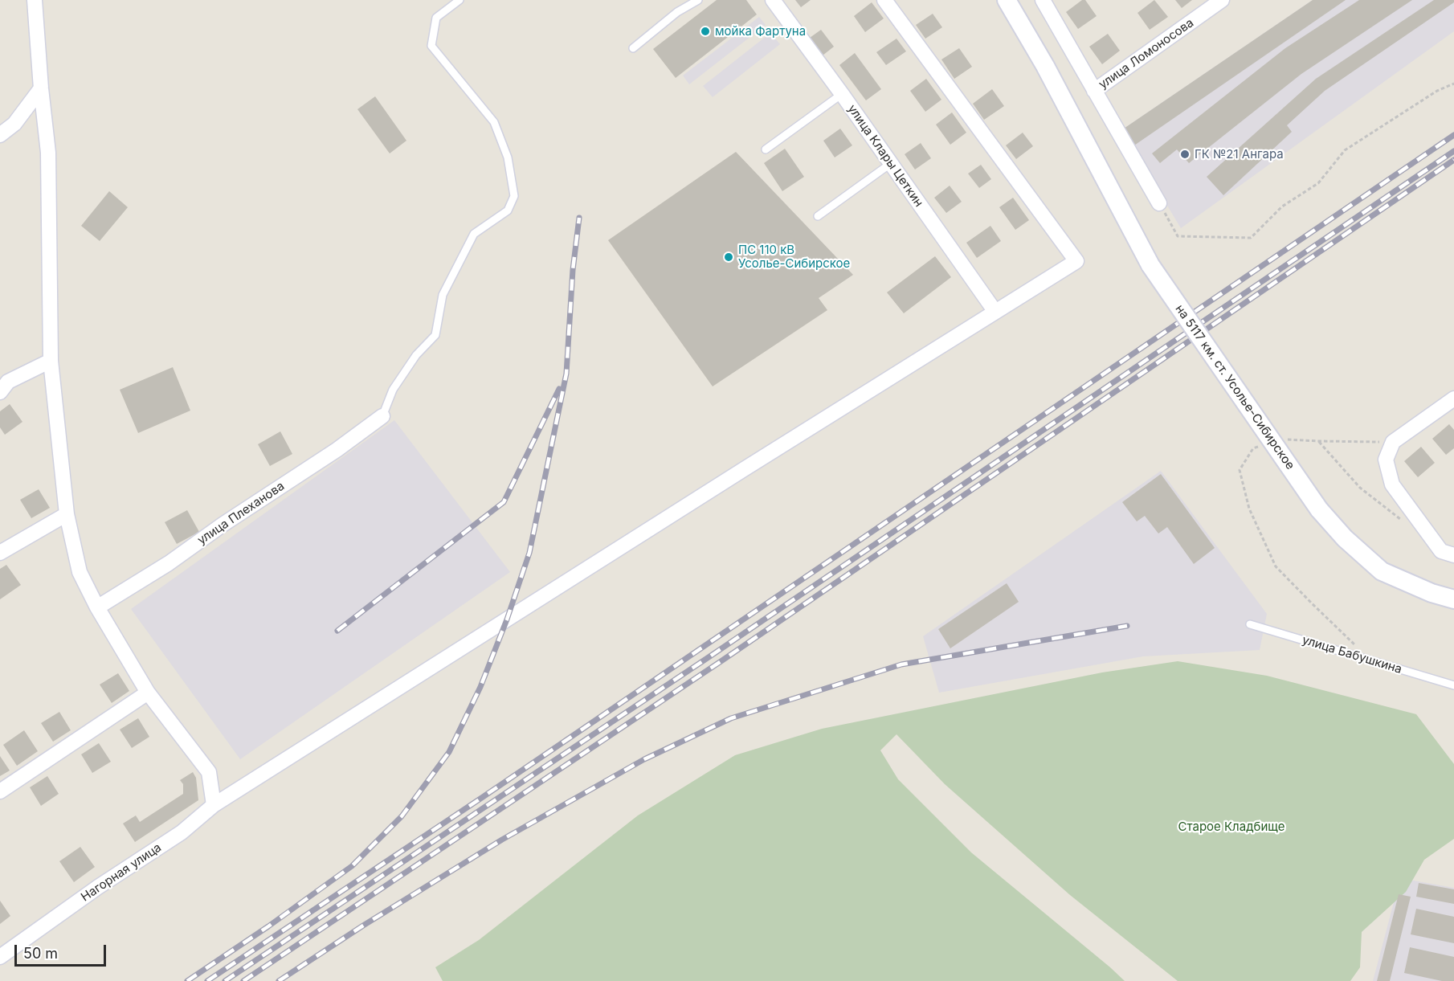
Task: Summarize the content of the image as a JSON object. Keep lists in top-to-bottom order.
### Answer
{
  "streets": {
    "street": [
      "улица Ломоносова",
      "улица Клары Цеткин",
      "на 5117 км. ст. Усолье-Сибирское",
      "улица Плеханова",
      "Нагорная улица"
    ],
    "lane": ["улица Бабушкина"]
  },
  "crossings": [
    ["улица Клары Цеткин", "Нагорная улица"]
  ],
  "parks": ["Старое Кладбище"],
  "places": ["мойка Фартуна", "ГК №21 Ангара", "ПС 110 кВ Усолье-Сибирское"],
  "scale_bar": "50 m"
}
